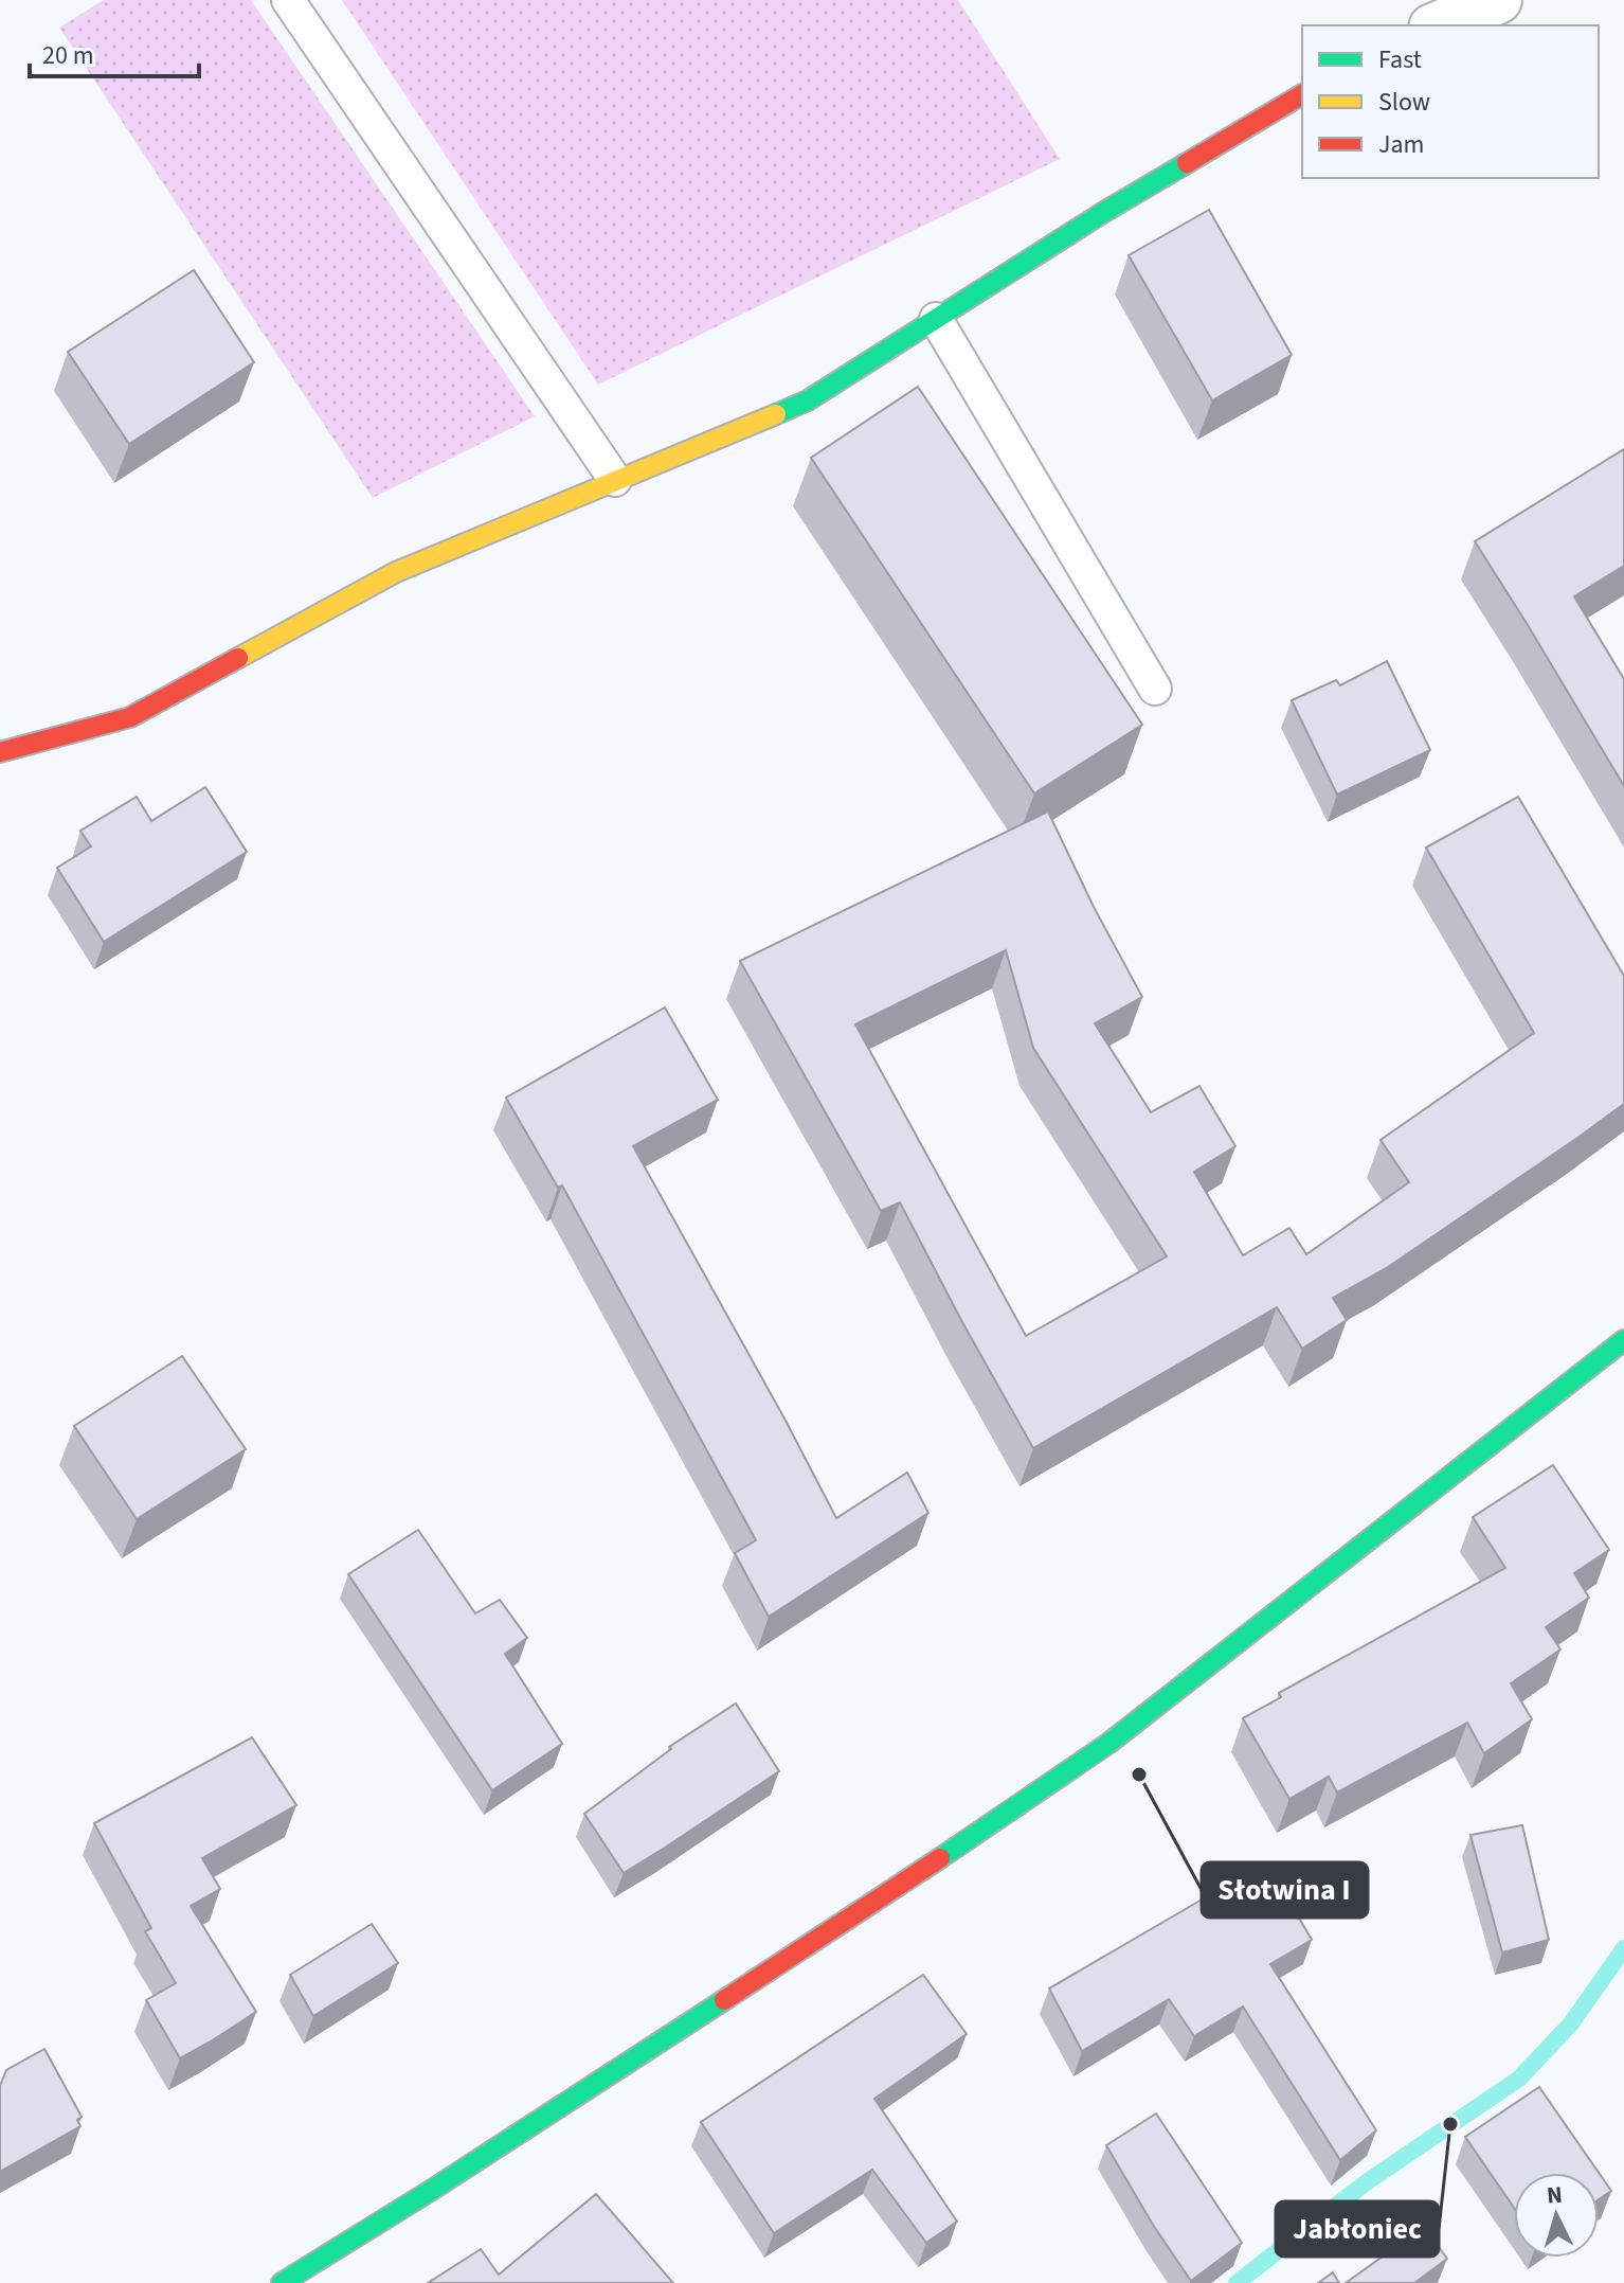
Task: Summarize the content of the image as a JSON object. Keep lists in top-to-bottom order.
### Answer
{
  "places": ["Słotwina I", "Jabłoniec"],
  "legend": ["Fast", "Slow", "Jam"],
  "scale_bar": "20 m",
  "north": "top"
}
